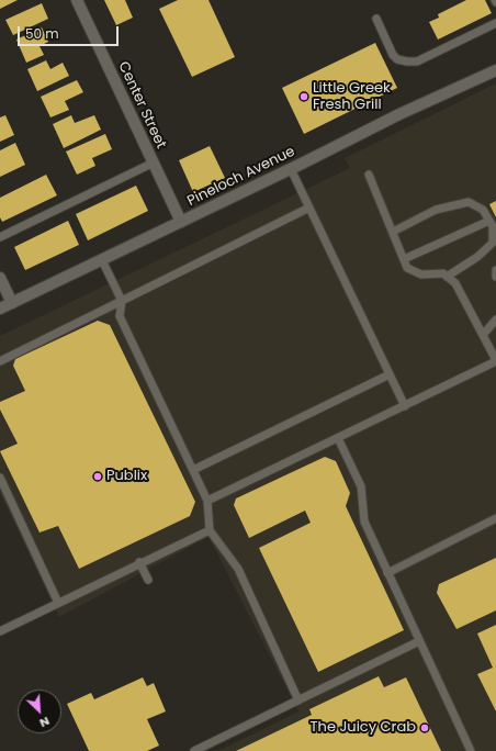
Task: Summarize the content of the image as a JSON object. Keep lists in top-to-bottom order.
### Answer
{
  "streets": {
    "street": ["Center Street", "Pineloch Avenue"]
  },
  "crossings": [
    ["Center Street", "Pineloch Avenue"]
  ],
  "places": ["Little Greek Fresh Grill", "Publix", "The Juicy Crab"],
  "scale_bar": "50 m",
  "north": "bottom right"
}
